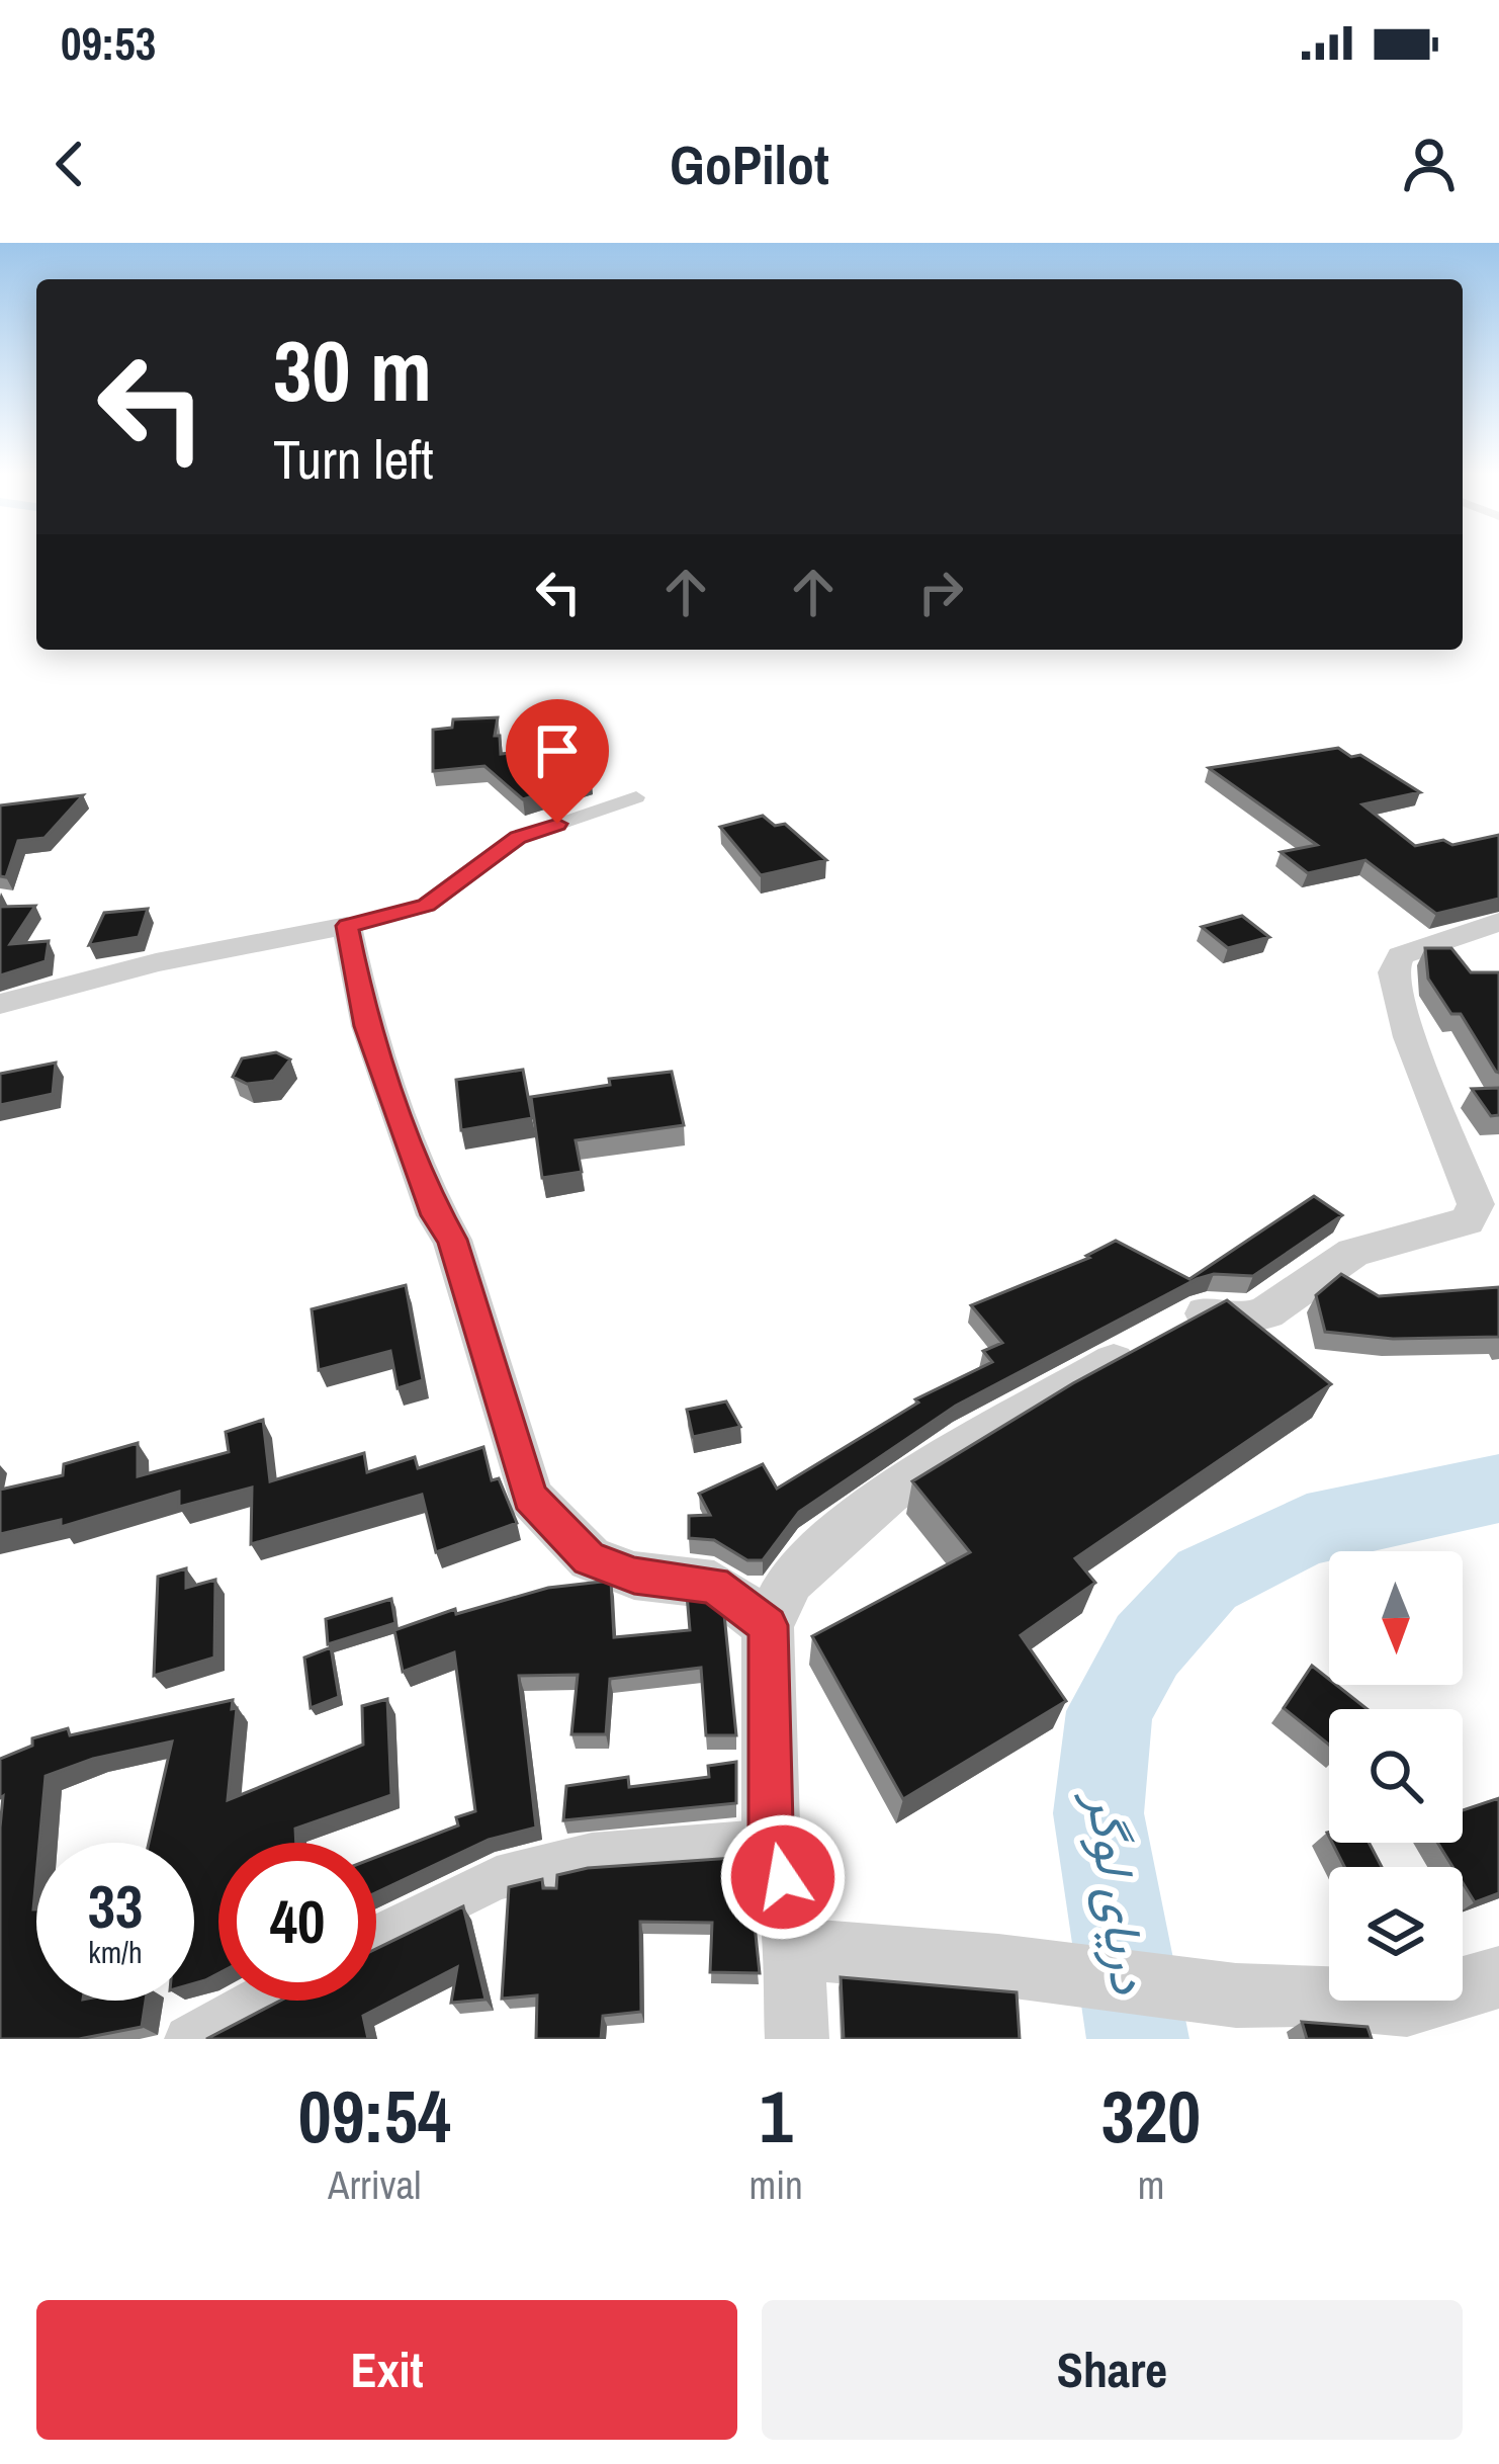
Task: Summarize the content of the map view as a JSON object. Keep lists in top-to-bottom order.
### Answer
{
  "water": ["دریای لوگر"],
  "north": "bottom",
  "page": {
    "status": "09:53",
    "header": "GoPilot",
    "turn": ["30 m", "Turn left"],
    "speed": "33 km/h",
    "limit": "40",
    "eta": [
      "09:54",
      "Arrival",
      "1",
      "min",
      "320",
      "m"
    ],
    "buttons": ["Exit", "Share"]
  }
}
